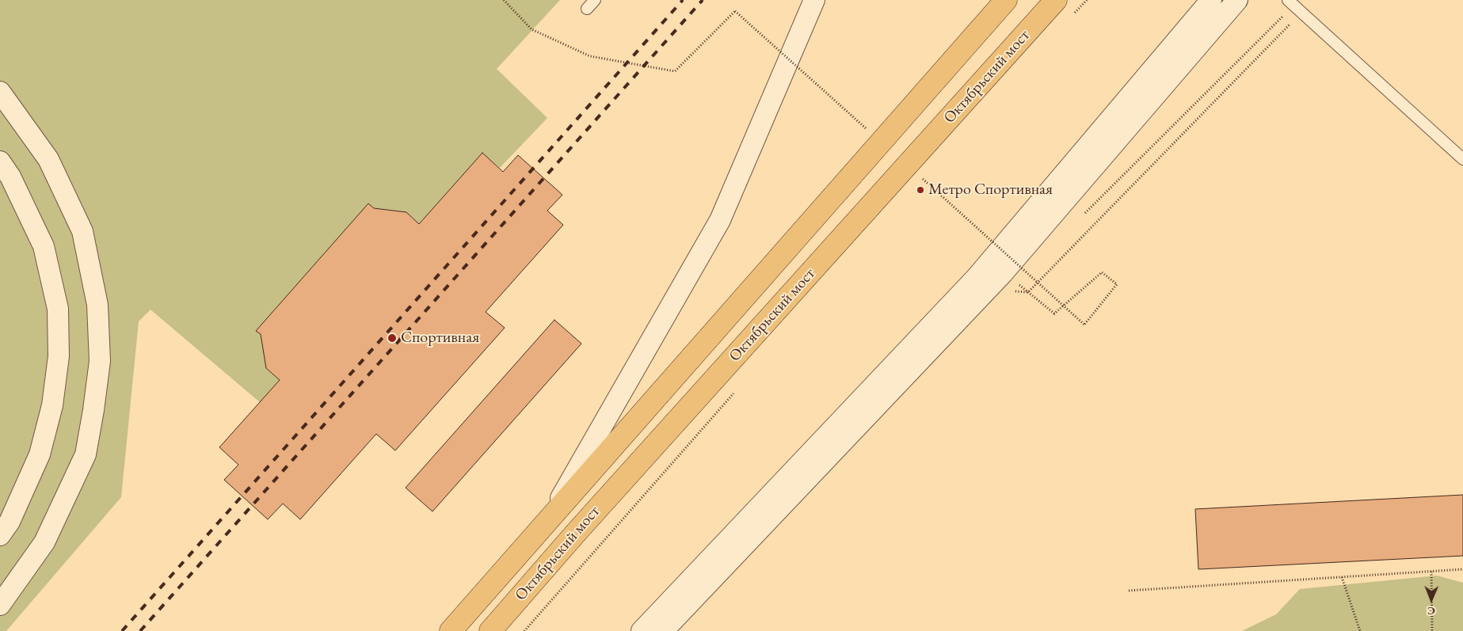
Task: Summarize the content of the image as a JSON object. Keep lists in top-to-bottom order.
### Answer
{
  "streets": {
    "main road": ["Октябрьский мост"]
  },
  "places": ["Метро Спортивная", "Спортивная"],
  "north": "bottom"
}
